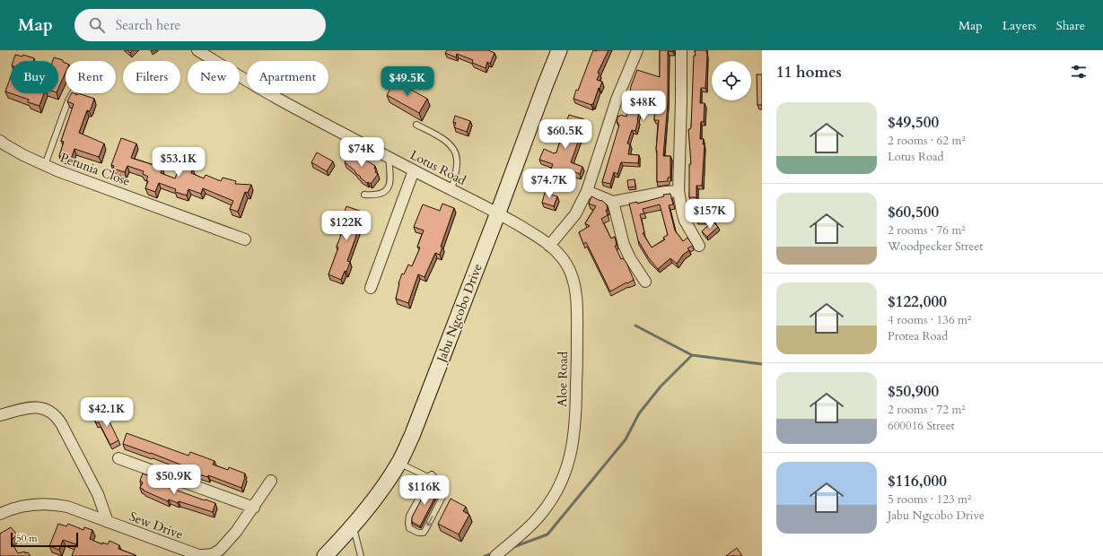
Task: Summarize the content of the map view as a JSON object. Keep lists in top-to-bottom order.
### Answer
{
  "streets": {
    "main road": ["Jabu Ngcobo Drive"],
    "street": [
      "Lotus Road",
      "Petunia Close",
      "Aloe Road",
      "Sew Drive"
    ]
  },
  "crossings": [
    ["Lotus Road", "Jabu Ngcobo Drive"],
    ["Lotus Road", "Aloe Road"],
    ["Jabu Ngcobo Drive", "Aloe Road"]
  ],
  "scale_bar": "50 m",
  "page": {
    "header": "Map",
    "search": "Search here",
    "nav": ["Map", "Layers", "Share"],
    "heading": "11 homes",
    "chip": [
      "Buy",
      "Rent",
      "Filters",
      "New",
      "Apartment"
    ],
    "price": [
      "$49.5K",
      "$48K",
      "$60.5K",
      "$74K",
      "$53.1K",
      "$74.7K",
      "$157K",
      "$122K",
      "$42.1K",
      "$50.9K",
      "$116K"
    ],
    "list": [
      {
        "name": "$49,500",
        "note": "2 rooms · 62 m² · Lotus Road"
      },
      {
        "name": "$60,500",
        "note": "2 rooms · 76 m² · Woodpecker Street"
      },
      {
        "name": "$122,000",
        "note": "4 rooms · 136 m² · Protea Road"
      },
      {
        "name": "$50,900",
        "note": "2 rooms · 72 m² · 600016 Street"
      },
      {
        "name": "$116,000",
        "note": "5 rooms · 123 m² · Jabu Ngcobo Drive"
      }
    ],
    "scale": "50 m"
  }
}
